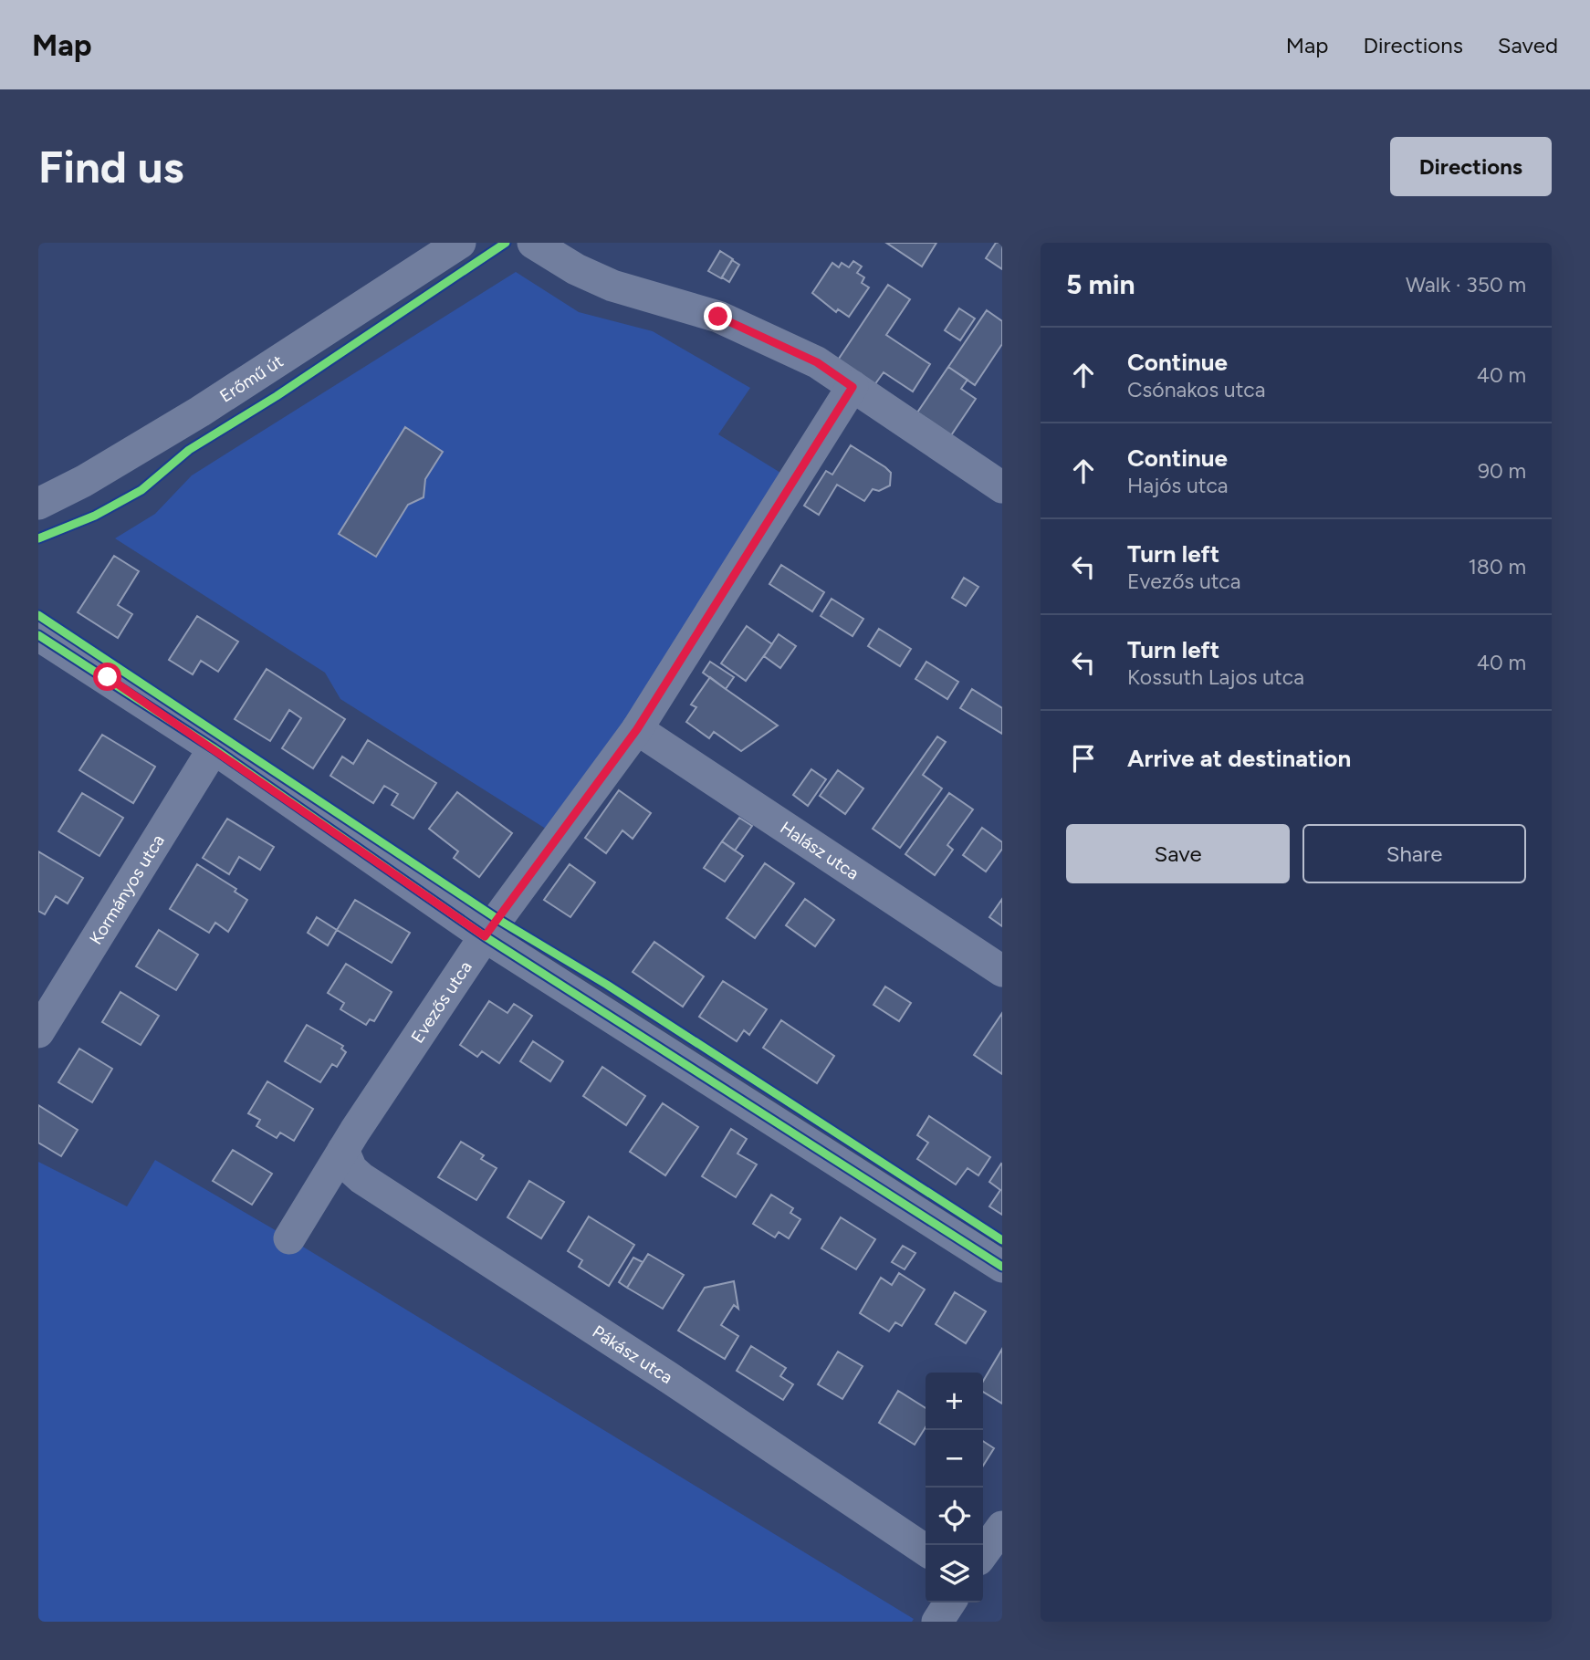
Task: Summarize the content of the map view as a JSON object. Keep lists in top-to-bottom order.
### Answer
{
  "streets": {
    "street": [
      "Erőmű út",
      "Halász utca",
      "Kormányos utca",
      "Evezős utca",
      "Pákász utca"
    ]
  },
  "crossings": [
    ["Halász utca", "Evezős utca"],
    ["Evezős utca", "Pákász utca"]
  ],
  "page": {
    "header": "Map",
    "nav": ["Map", "Directions", "Saved"],
    "buttons": [
      "Directions",
      ["Save", "Share"]
    ],
    "title": "Find us",
    "heading": ["5 min", "Walk · 350 m"],
    "list": [
      ["Continue", "Csónakos utca", "40 m"],
      ["Continue", "Hajós utca", "90 m"],
      ["Turn left", "Evezős utca", "180 m"],
      ["Turn left", "Kossuth Lajos utca", "40 m"],
      "Arrive at destination"
    ],
    "map_buttons": ["+", "−"]
  }
}
